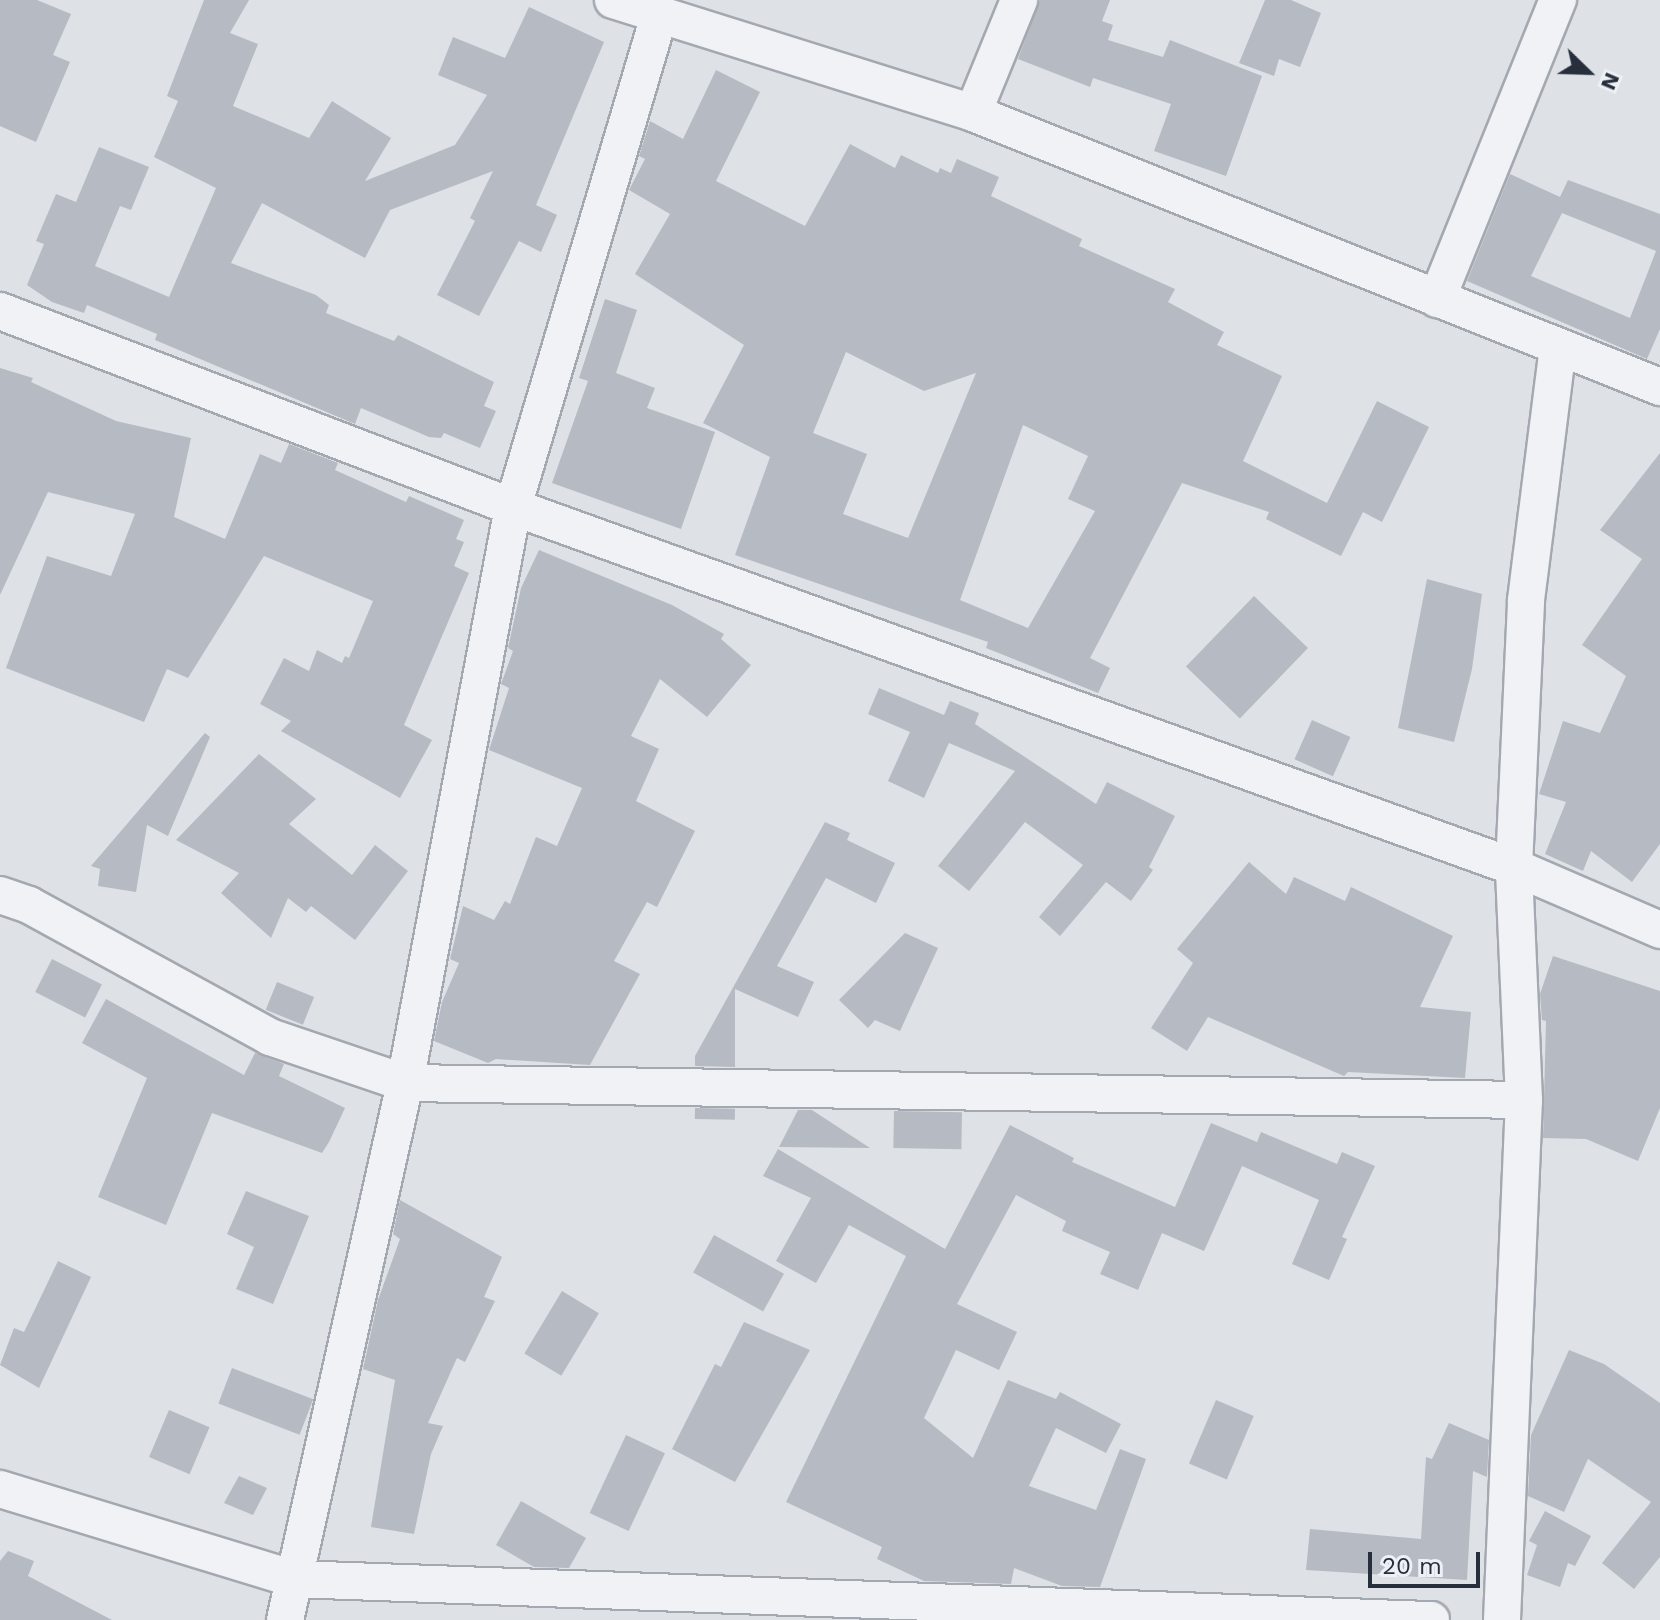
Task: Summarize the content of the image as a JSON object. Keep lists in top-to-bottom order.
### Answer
{
  "scale_bar": "20 m",
  "north": "bottom right"
}
